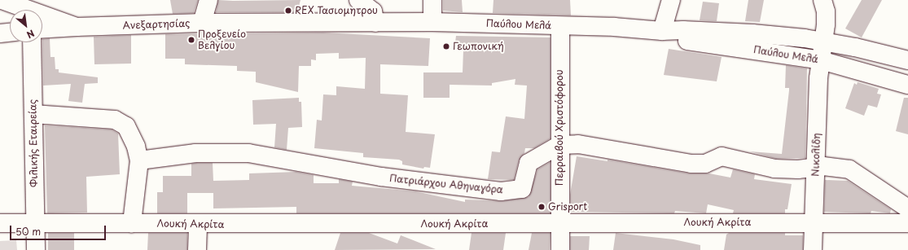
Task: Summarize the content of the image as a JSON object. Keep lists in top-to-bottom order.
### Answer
{
  "streets": {
    "street": [
      "Ανεξαρτησίας",
      "Παύλου Μελά",
      "Περραιβού Χριστόφορου",
      "Φιλικής Εταιρείας",
      "Νικολίδη",
      "Πατριάρχου Αθηναγόρα",
      "Λουκή Ακρίτα"
    ]
  },
  "crossings": [
    ["Ανεξαρτησίας", "Παύλου Μελά"],
    ["Παύλου Μελά", "Περραιβού Χριστόφορου"],
    ["Παύλου Μελά", "Νικολίδη"],
    ["Περραιβού Χριστόφορου", "Πατριάρχου Αθηναγόρα"],
    ["Περραιβού Χριστόφορου", "Λουκή Ακρίτα"],
    ["Φιλικής Εταιρείας", "Λουκή Ακρίτα"],
    ["Νικολίδη", "Πατριάρχου Αθηναγόρα"],
    ["Νικολίδη", "Λουκή Ακρίτα"]
  ],
  "places": [
    "REX Τασιομητρου",
    "Προξενείο Βελγίου",
    "Γεωπονική",
    "Grisport"
  ],
  "scale_bar": "50 m",
  "north": "bottom right"
}
